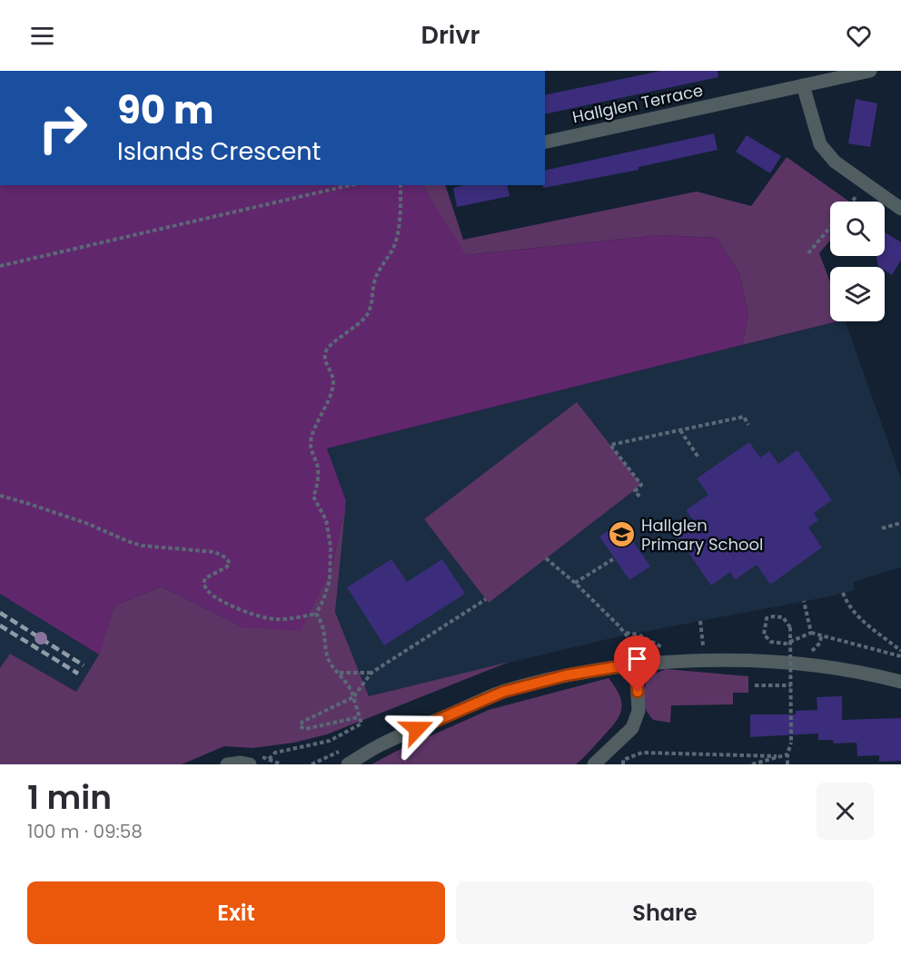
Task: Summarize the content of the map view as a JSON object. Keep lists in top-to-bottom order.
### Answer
{
  "streets": {
    "street": ["Hallglen Terrace"]
  },
  "places": {
    "school or university": ["Hallglen Primary School"]
  },
  "page": {
    "header": "Drivr",
    "turn": ["90 m", "Islands Crescent"],
    "heading": ["1 min", "100 m · 09:58"],
    "buttons": ["Exit", "Share"]
  }
}
